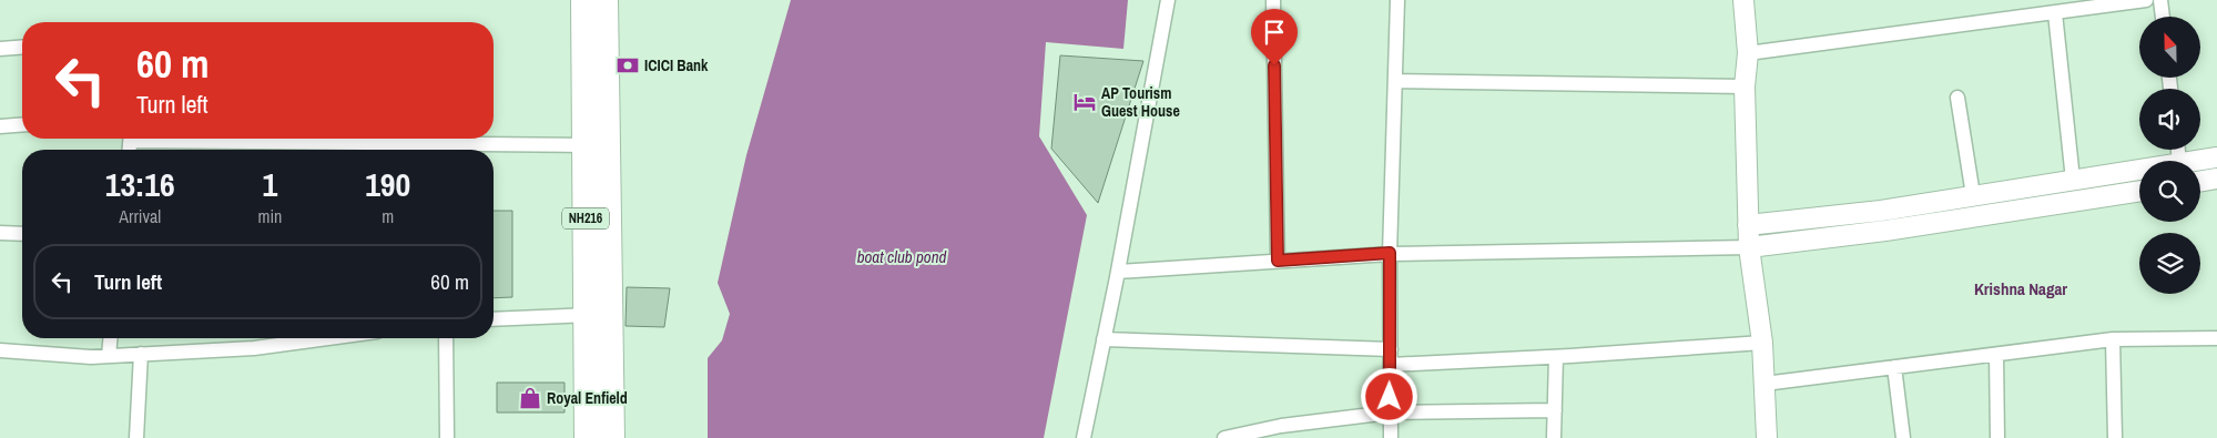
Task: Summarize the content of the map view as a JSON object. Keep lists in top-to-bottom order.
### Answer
{
  "streets": {
    "highway": ["NH216"]
  },
  "districts": ["Krishna Nagar"],
  "water": ["boat club pond"],
  "places": {
    "bank": ["ICICI Bank"],
    "hotel": ["AP Tourism Guest House"],
    "shop": ["Royal Enfield"]
  },
  "north": "top",
  "page": {
    "turn": ["60 m", "Turn left"],
    "eta": [
      "13:16",
      "Arrival",
      "1",
      "min",
      "190",
      "m"
    ],
    "list": [
      {
        "name": "Turn left",
        "value": "60 m"
      }
    ]
  }
}
